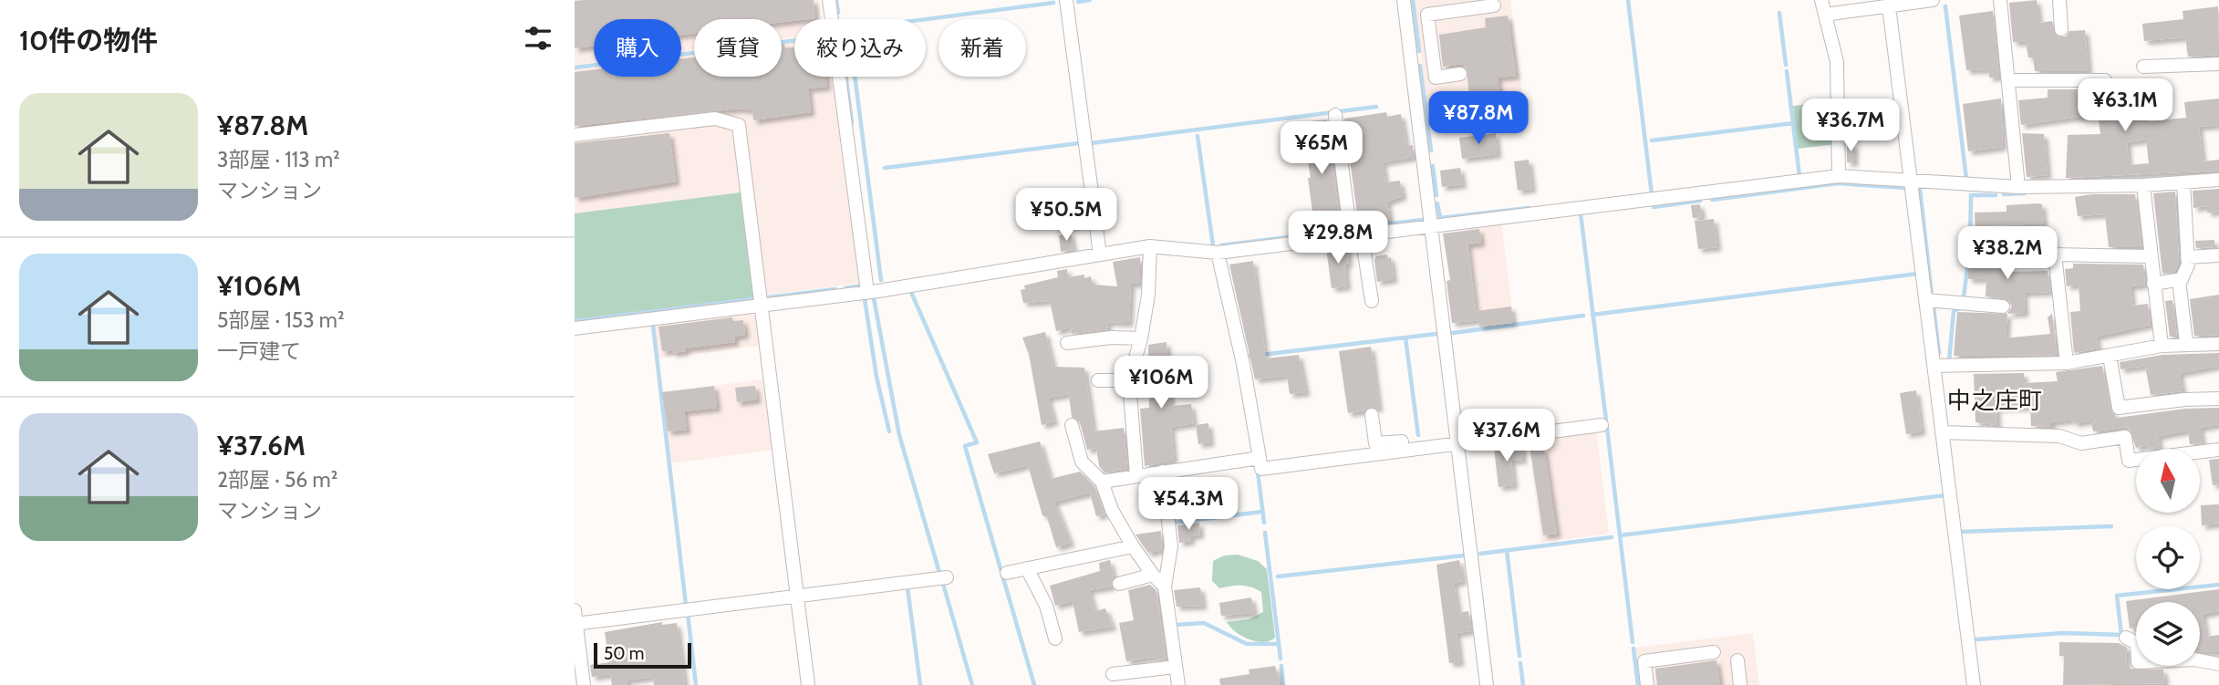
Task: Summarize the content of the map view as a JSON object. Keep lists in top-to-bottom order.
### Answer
{
  "districts": ["中之庄町"],
  "scale_bar": "50 m",
  "north": "top",
  "page": {
    "heading": "10件の物件",
    "chip": [
      "購入",
      "賃貸",
      "絞り込み",
      "新着"
    ],
    "list": [
      {
        "name": "¥87.8M",
        "note": "3部屋 · 113 m² · マンション"
      },
      {
        "name": "¥106M",
        "note": "5部屋 · 153 m² · 一戸建て"
      },
      {
        "name": "¥37.6M",
        "note": "2部屋 · 56 m² · マンション"
      }
    ],
    "price": [
      "¥63.1M",
      "¥87.8M",
      "¥36.7M",
      "¥65M",
      "¥50.5M",
      "¥29.8M",
      "¥38.2M",
      "¥106M",
      "¥37.6M",
      "¥54.3M"
    ],
    "scale": "50 m"
  }
}
